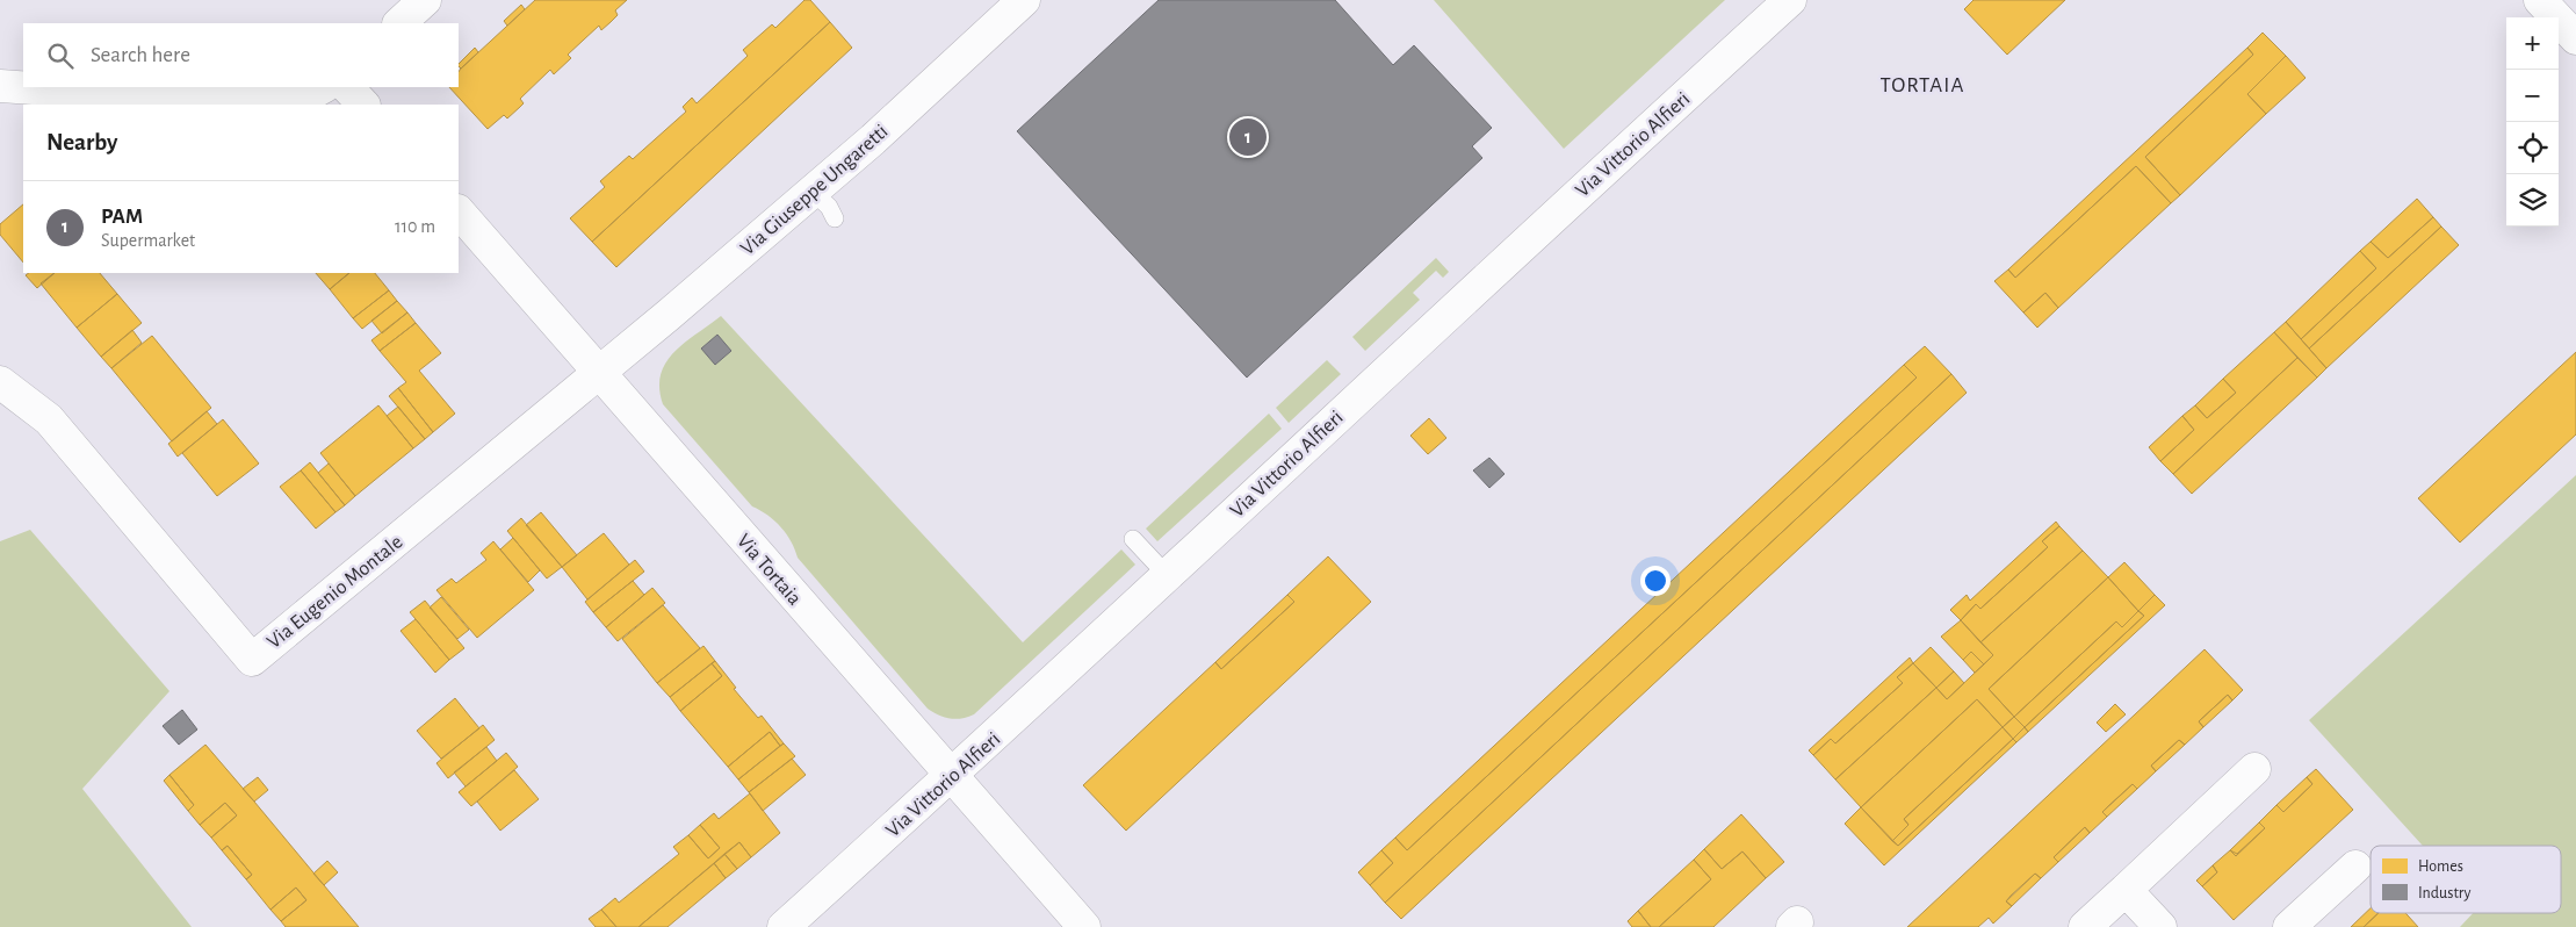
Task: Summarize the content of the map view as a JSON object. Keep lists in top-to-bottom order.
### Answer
{
  "streets": {
    "street": [
      "Via Vittorio Alfieri",
      "Via Giuseppe Ungaretti",
      "Via Tortaia",
      "Via Eugenio Montale"
    ]
  },
  "crossings": [
    ["Via Vittorio Alfieri", "Via Tortaia"],
    ["Via Giuseppe Ungaretti", "Via Tortaia"],
    ["Via Giuseppe Ungaretti", "Via Eugenio Montale"],
    ["Via Tortaia", "Via Eugenio Montale"]
  ],
  "districts": ["TORTAIA"],
  "legend": ["Homes", "Industry"],
  "page": {
    "map_buttons": ["+", "−"],
    "search": "Search here",
    "heading": "Nearby",
    "pins": "1",
    "list": [
      {
        "mark": "1",
        "name": "PAM",
        "note": "Supermarket",
        "value": "110 m"
      }
    ]
  }
}
